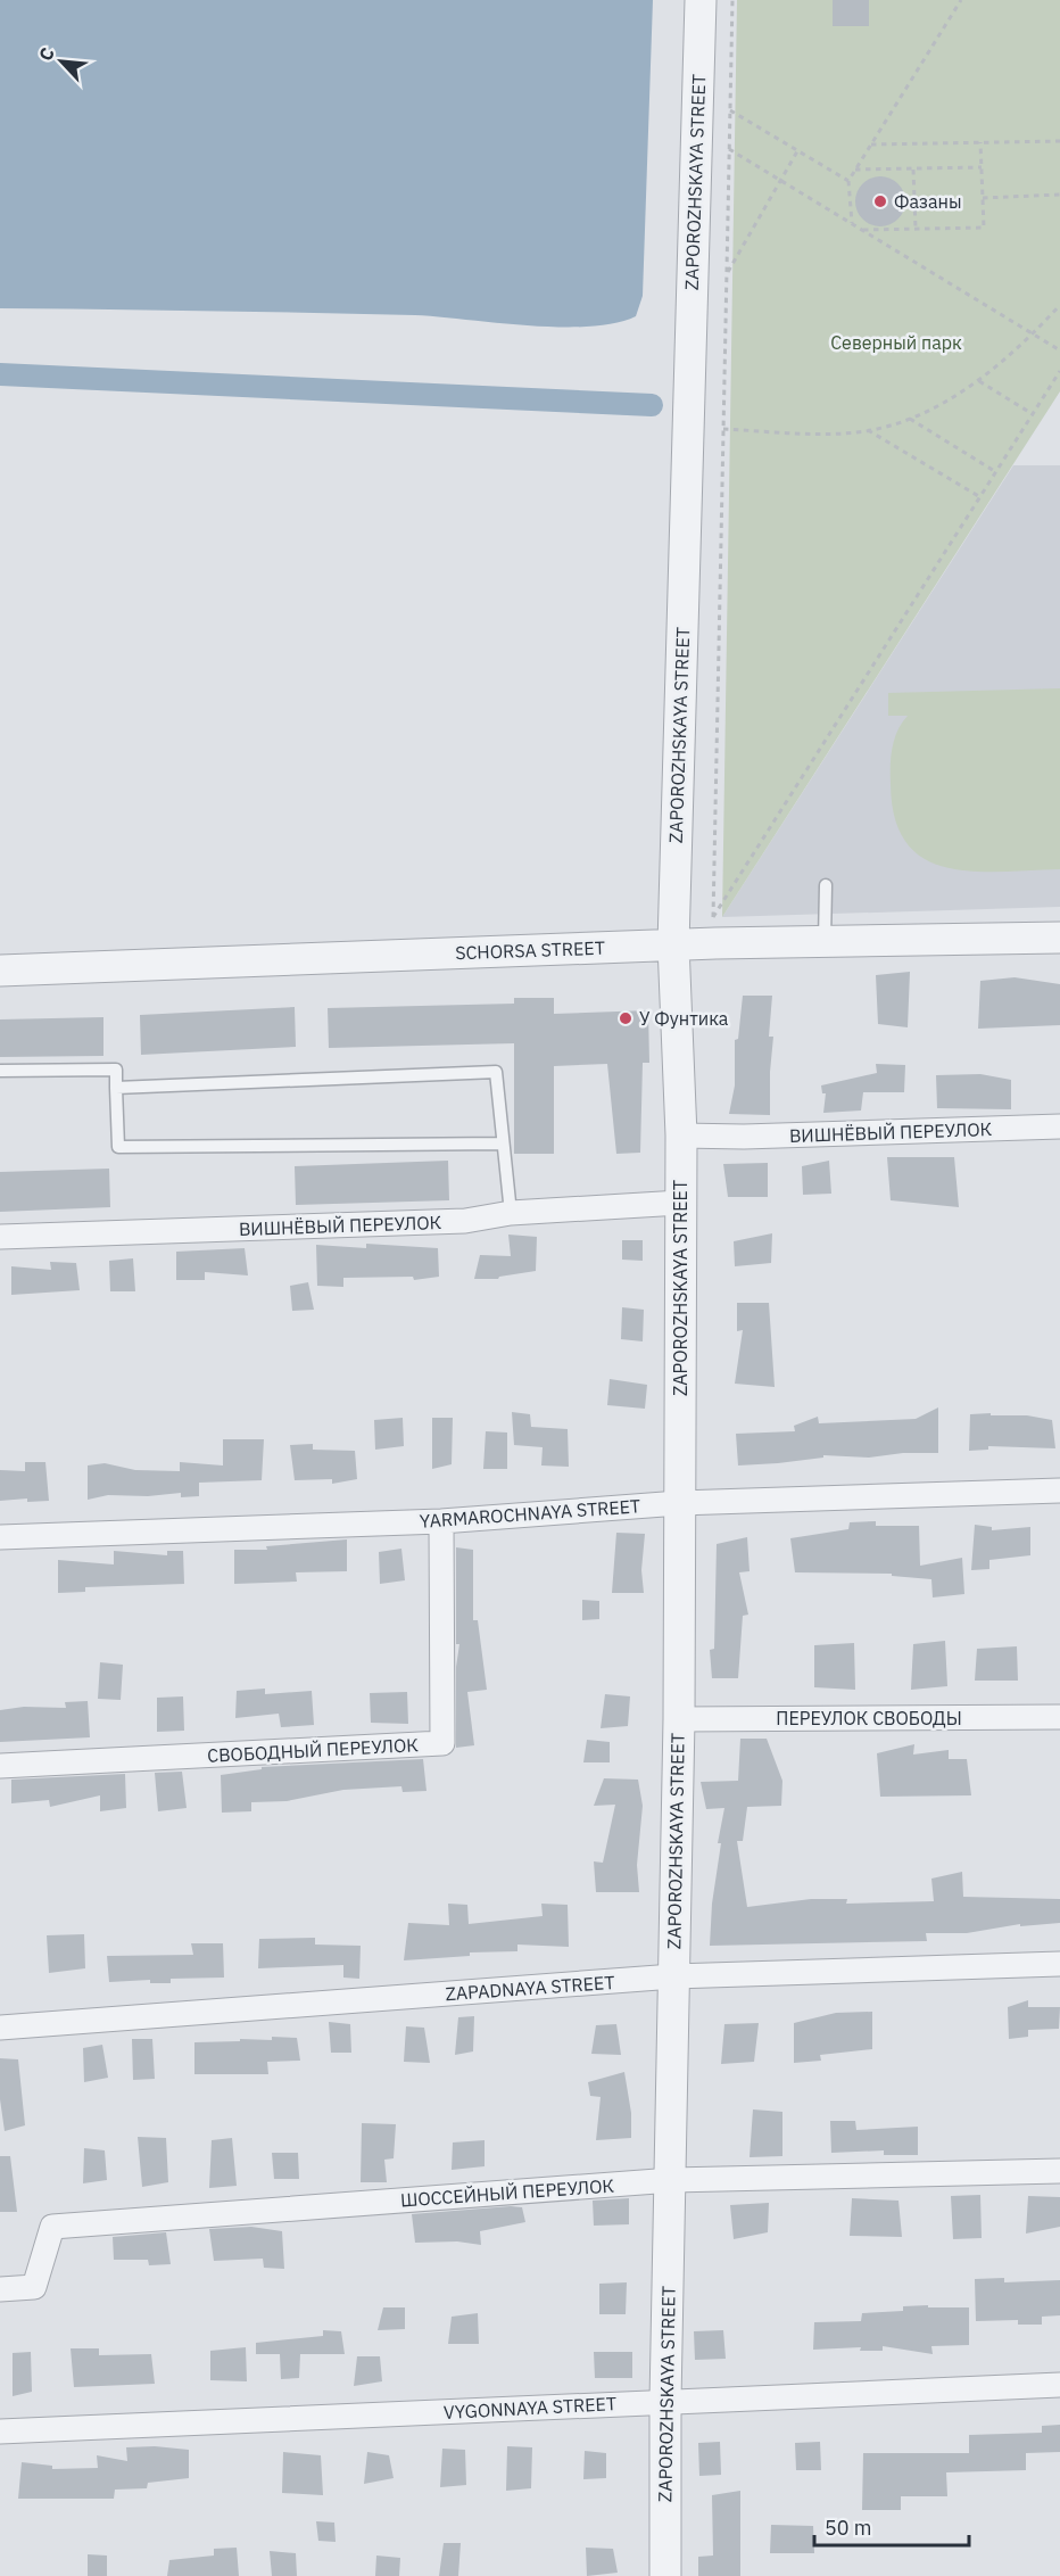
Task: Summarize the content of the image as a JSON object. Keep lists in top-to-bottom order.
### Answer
{
  "streets": {
    "street": [
      "ZAPOROZHSKAYA STREET",
      "SCHORSA STREET",
      "ВИШНЁВЫЙ ПЕРЕУЛОК",
      "YARMAROCHNAYA STREET",
      "ПЕРЕУЛОК СВОБОДЫ",
      "СВОБОДНЫЙ ПЕРЕУЛОК",
      "ZAPADNAYA STREET",
      "ШОССЕЙНЫЙ ПЕРЕУЛОК",
      "VYGONNAYA STREET"
    ]
  },
  "crossings": [
    ["ZAPOROZHSKAYA STREET", "SCHORSA STREET"],
    ["ZAPOROZHSKAYA STREET", "ВИШНЁВЫЙ ПЕРЕУЛОК"],
    ["ZAPOROZHSKAYA STREET", "YARMAROCHNAYA STREET"],
    ["ZAPOROZHSKAYA STREET", "ПЕРЕУЛОК СВОБОДЫ"],
    ["ZAPOROZHSKAYA STREET", "ZAPADNAYA STREET"],
    ["ZAPOROZHSKAYA STREET", "ШОССЕЙНЫЙ ПЕРЕУЛОК"],
    ["ZAPOROZHSKAYA STREET", "VYGONNAYA STREET"],
    ["YARMAROCHNAYA STREET", "СВОБОДНЫЙ ПЕРЕУЛОК"]
  ],
  "parks": ["Северный парк"],
  "places": ["Фазаны", "У Фунтика"],
  "scale_bar": "50 m",
  "north": "top left"
}
